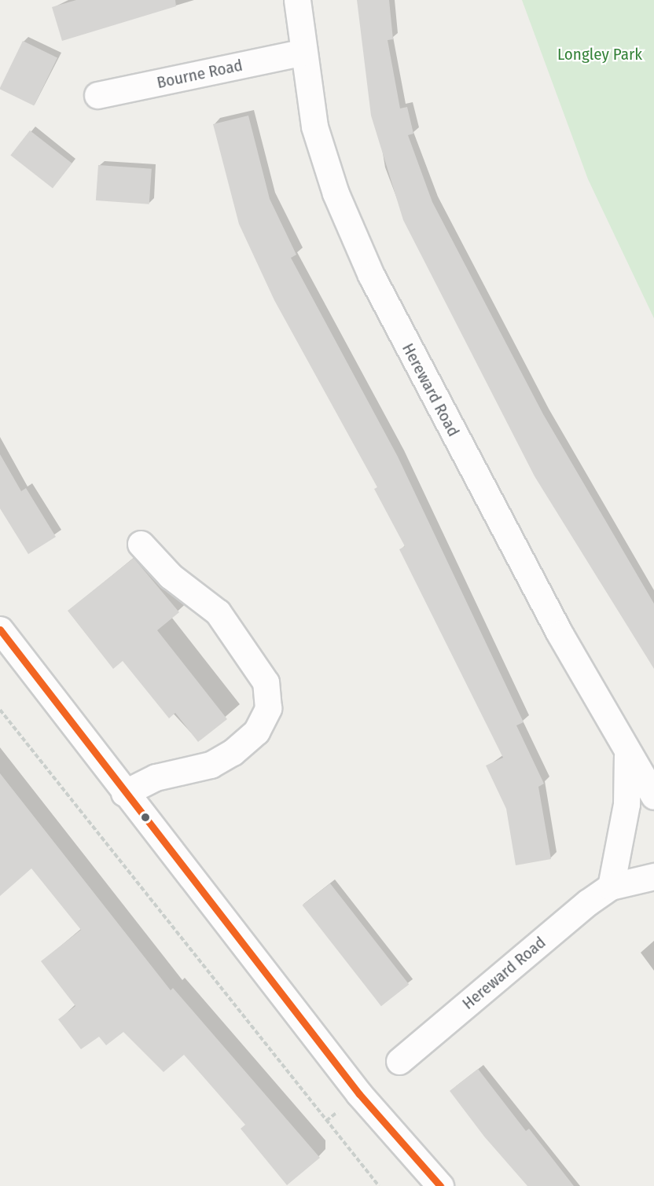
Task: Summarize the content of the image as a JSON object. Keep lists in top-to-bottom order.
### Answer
{
  "streets": {
    "street": ["Bourne Road", "Hereward Road"]
  },
  "crossings": [
    ["Bourne Road", "Hereward Road"]
  ],
  "parks": ["Longley Park"]
}
